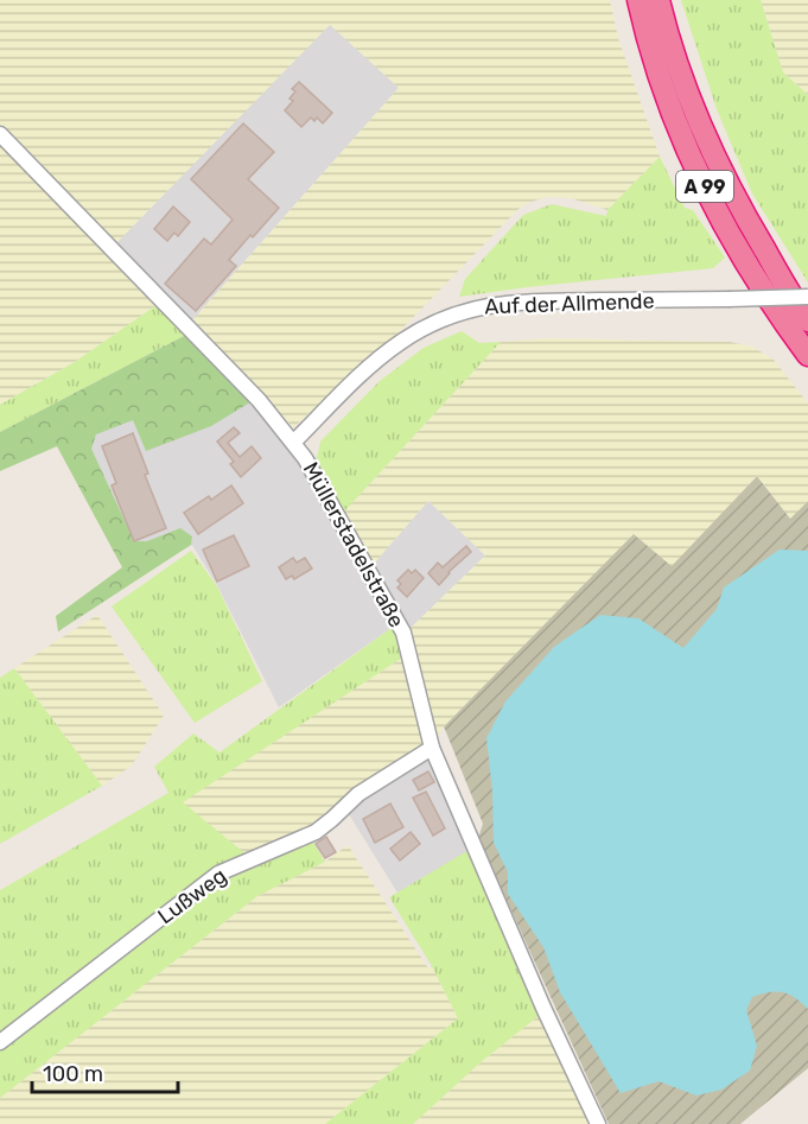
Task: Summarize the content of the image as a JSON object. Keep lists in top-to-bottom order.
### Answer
{
  "streets": {
    "highway": ["A 99"],
    "street": ["Auf der Allmende", "Müllerstadelstraße", "Lußweg"]
  },
  "crossings": [
    ["Auf der Allmende", "Müllerstadelstraße"],
    ["Müllerstadelstraße", "Lußweg"]
  ],
  "scale_bar": "100 m"
}
